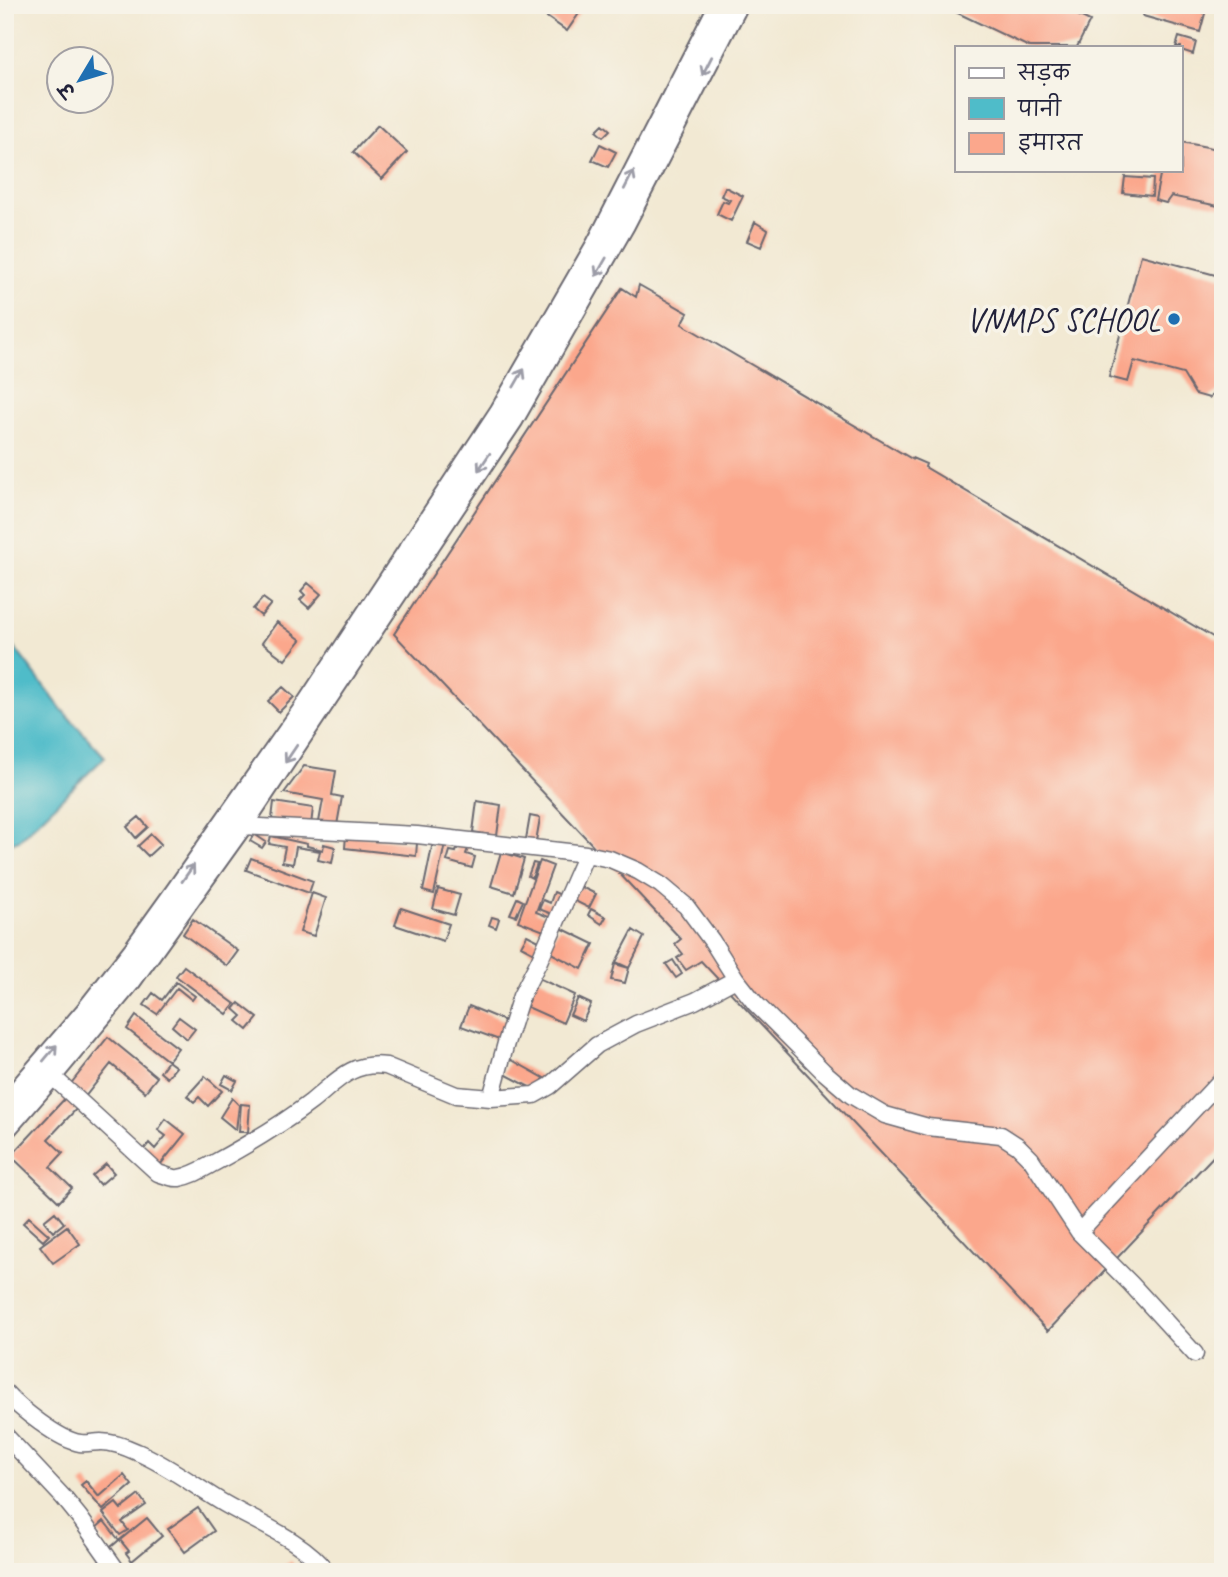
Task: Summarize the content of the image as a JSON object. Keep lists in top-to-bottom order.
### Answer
{
  "places": ["VNMPS SCHOOL"],
  "legend": ["सड़क", "पानी", "इमारत"],
  "north": "bottom left"
}
